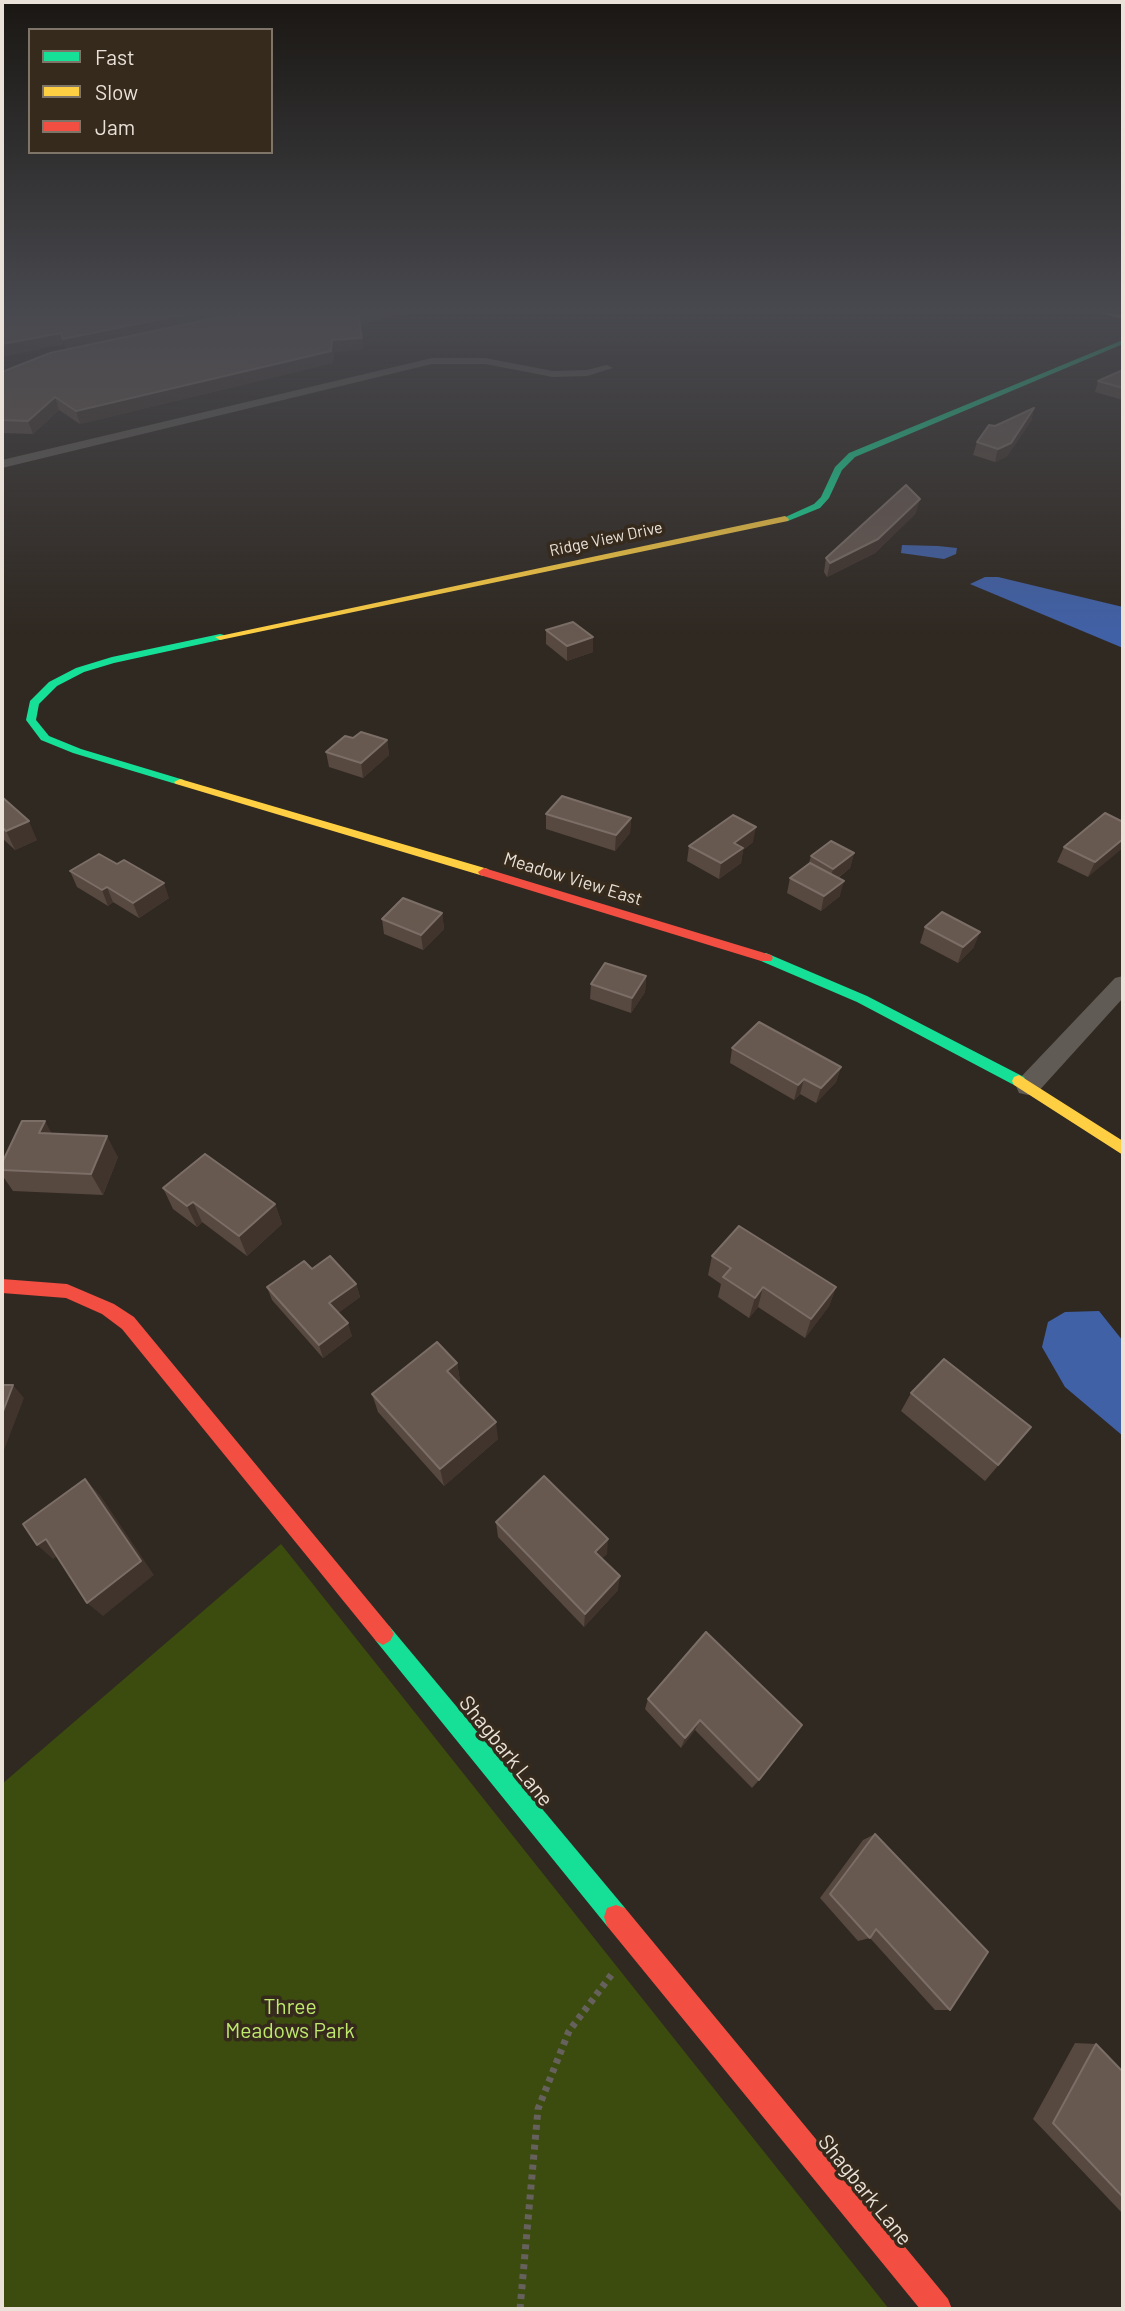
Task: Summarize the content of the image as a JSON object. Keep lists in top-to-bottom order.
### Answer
{
  "streets": {
    "street": ["Ridge View Drive", "Meadow View East", "Shagbark Lane"]
  },
  "crossings": [
    ["Ridge View Drive", "Meadow View East"]
  ],
  "parks": ["Three Meadows Park"],
  "legend": ["Fast", "Slow", "Jam"]
}
